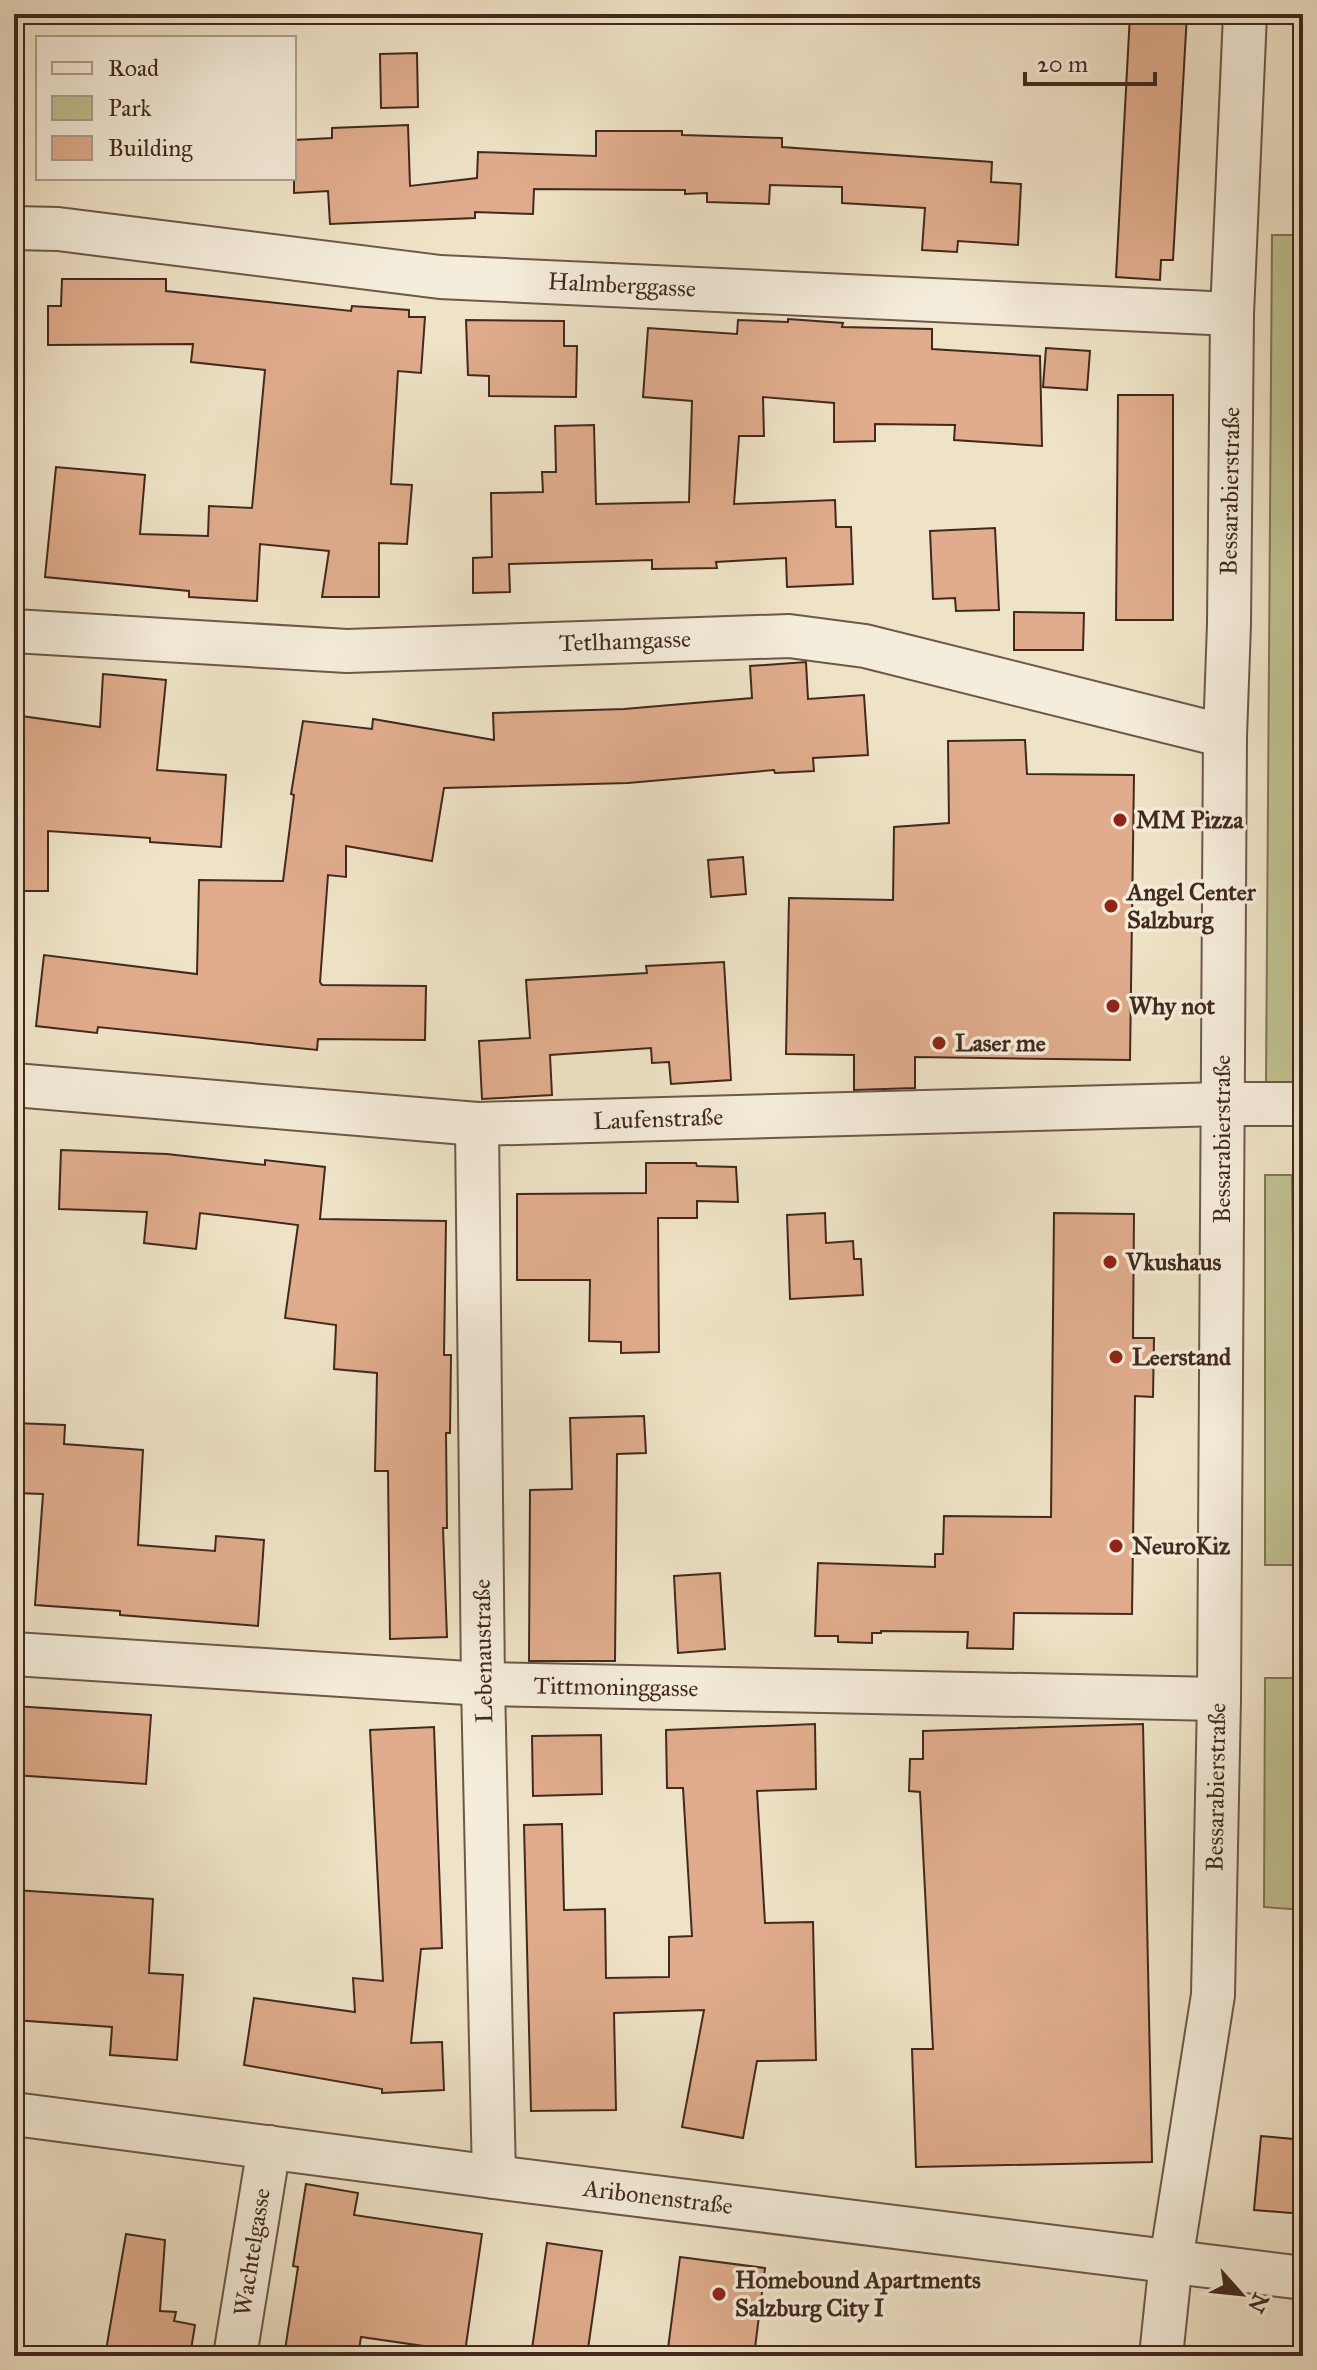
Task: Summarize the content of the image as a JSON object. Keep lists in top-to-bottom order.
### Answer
{
  "streets": {
    "street": [
      "Halmberggasse",
      "Bessarabierstraße",
      "Tetlhamgasse",
      "Laufenstraße",
      "Lebenaustraße",
      "Tittmoninggasse",
      "Aribonenstraße",
      "Wachtelgasse"
    ]
  },
  "crossings": [
    ["Halmberggasse", "Bessarabierstraße"],
    ["Bessarabierstraße", "Tetlhamgasse"],
    ["Bessarabierstraße", "Laufenstraße"],
    ["Bessarabierstraße", "Tittmoninggasse"],
    ["Bessarabierstraße", "Aribonenstraße"],
    ["Laufenstraße", "Lebenaustraße"],
    ["Lebenaustraße", "Tittmoninggasse"],
    ["Lebenaustraße", "Aribonenstraße"],
    ["Aribonenstraße", "Wachtelgasse"]
  ],
  "places": [
    "MM Pizza",
    "Angel Center Salzburg",
    "Why not",
    "Laser me",
    "Vkushaus",
    "Leerstand",
    "NeuroKiz",
    "Homebound Apartments Salzburg City I"
  ],
  "legend": ["Road", "Park", "Building"],
  "scale_bar": "20 m",
  "north": "bottom right"
}
